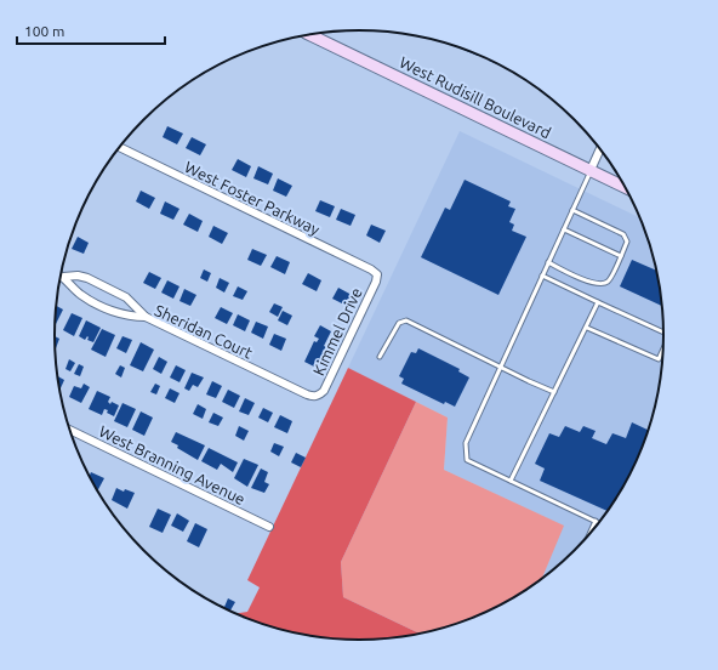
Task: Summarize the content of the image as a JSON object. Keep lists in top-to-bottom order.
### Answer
{
  "streets": {
    "street": [
      "West Rudisill Boulevard",
      "West Foster Parkway",
      "Sheridan Court",
      "Kimmel Drive",
      "West Branning Avenue"
    ]
  },
  "crossings": [
    ["West Foster Parkway", "Kimmel Drive"],
    ["Sheridan Court", "Kimmel Drive"]
  ],
  "scale_bar": "100 m"
}
